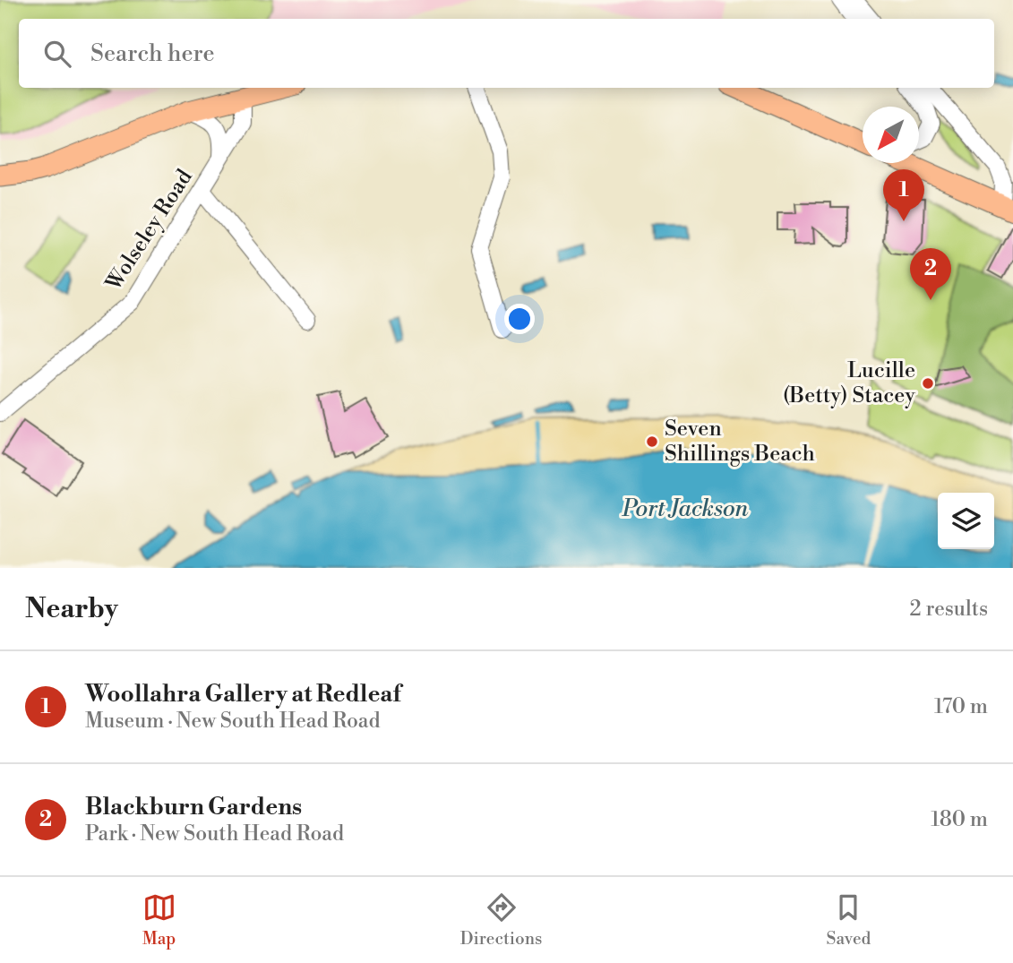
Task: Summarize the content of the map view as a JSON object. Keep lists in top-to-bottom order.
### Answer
{
  "streets": {
    "street": ["Wolseley Road"]
  },
  "water": ["Port Jackson"],
  "places": ["Lucille (Betty) Stacey", "Seven Shillings Beach"],
  "north": "bottom left",
  "page": {
    "search": "Search here",
    "pins": ["1", "2"],
    "heading": ["Nearby", "2 results"],
    "list": [
      {
        "mark": "1",
        "name": "Woollahra Gallery at Redleaf",
        "note": "Museum · New South Head Road",
        "value": "170 m"
      },
      {
        "mark": "2",
        "name": "Blackburn Gardens",
        "note": "Park · New South Head Road",
        "value": "180 m"
      }
    ],
    "nav": ["Map", "Directions", "Saved"]
  }
}
